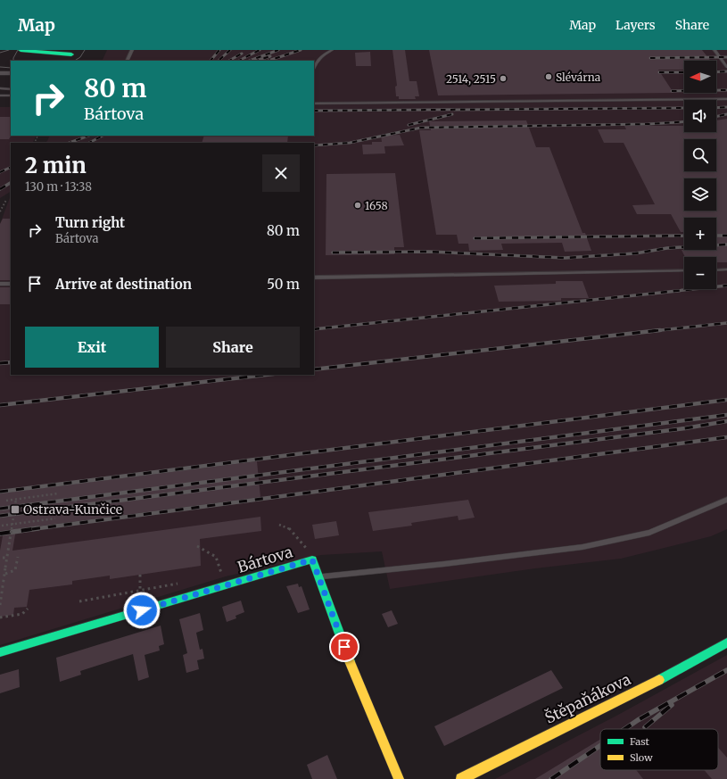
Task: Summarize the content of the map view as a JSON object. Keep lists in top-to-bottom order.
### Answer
{
  "streets": {
    "street": ["Bártova", "Štěpaňákova"]
  },
  "places": {
    "other": ["Slévárna", "2514, 2515", "1658"],
    "transit": ["Ostrava-Kunčice"]
  },
  "legend": ["Fast", "Slow"],
  "north": "left",
  "page": {
    "header": "Map",
    "nav": ["Map", "Layers", "Share"],
    "map_buttons": ["+", "−"],
    "turn": ["80 m", "Bártova"],
    "heading": ["2 min", "130 m · 13:38"],
    "list": [
      {
        "name": "Turn right",
        "note": "Bártova",
        "value": "80 m"
      },
      {
        "name": "Arrive at destination",
        "value": "50 m"
      }
    ],
    "buttons": ["Exit", "Share"]
  }
}
